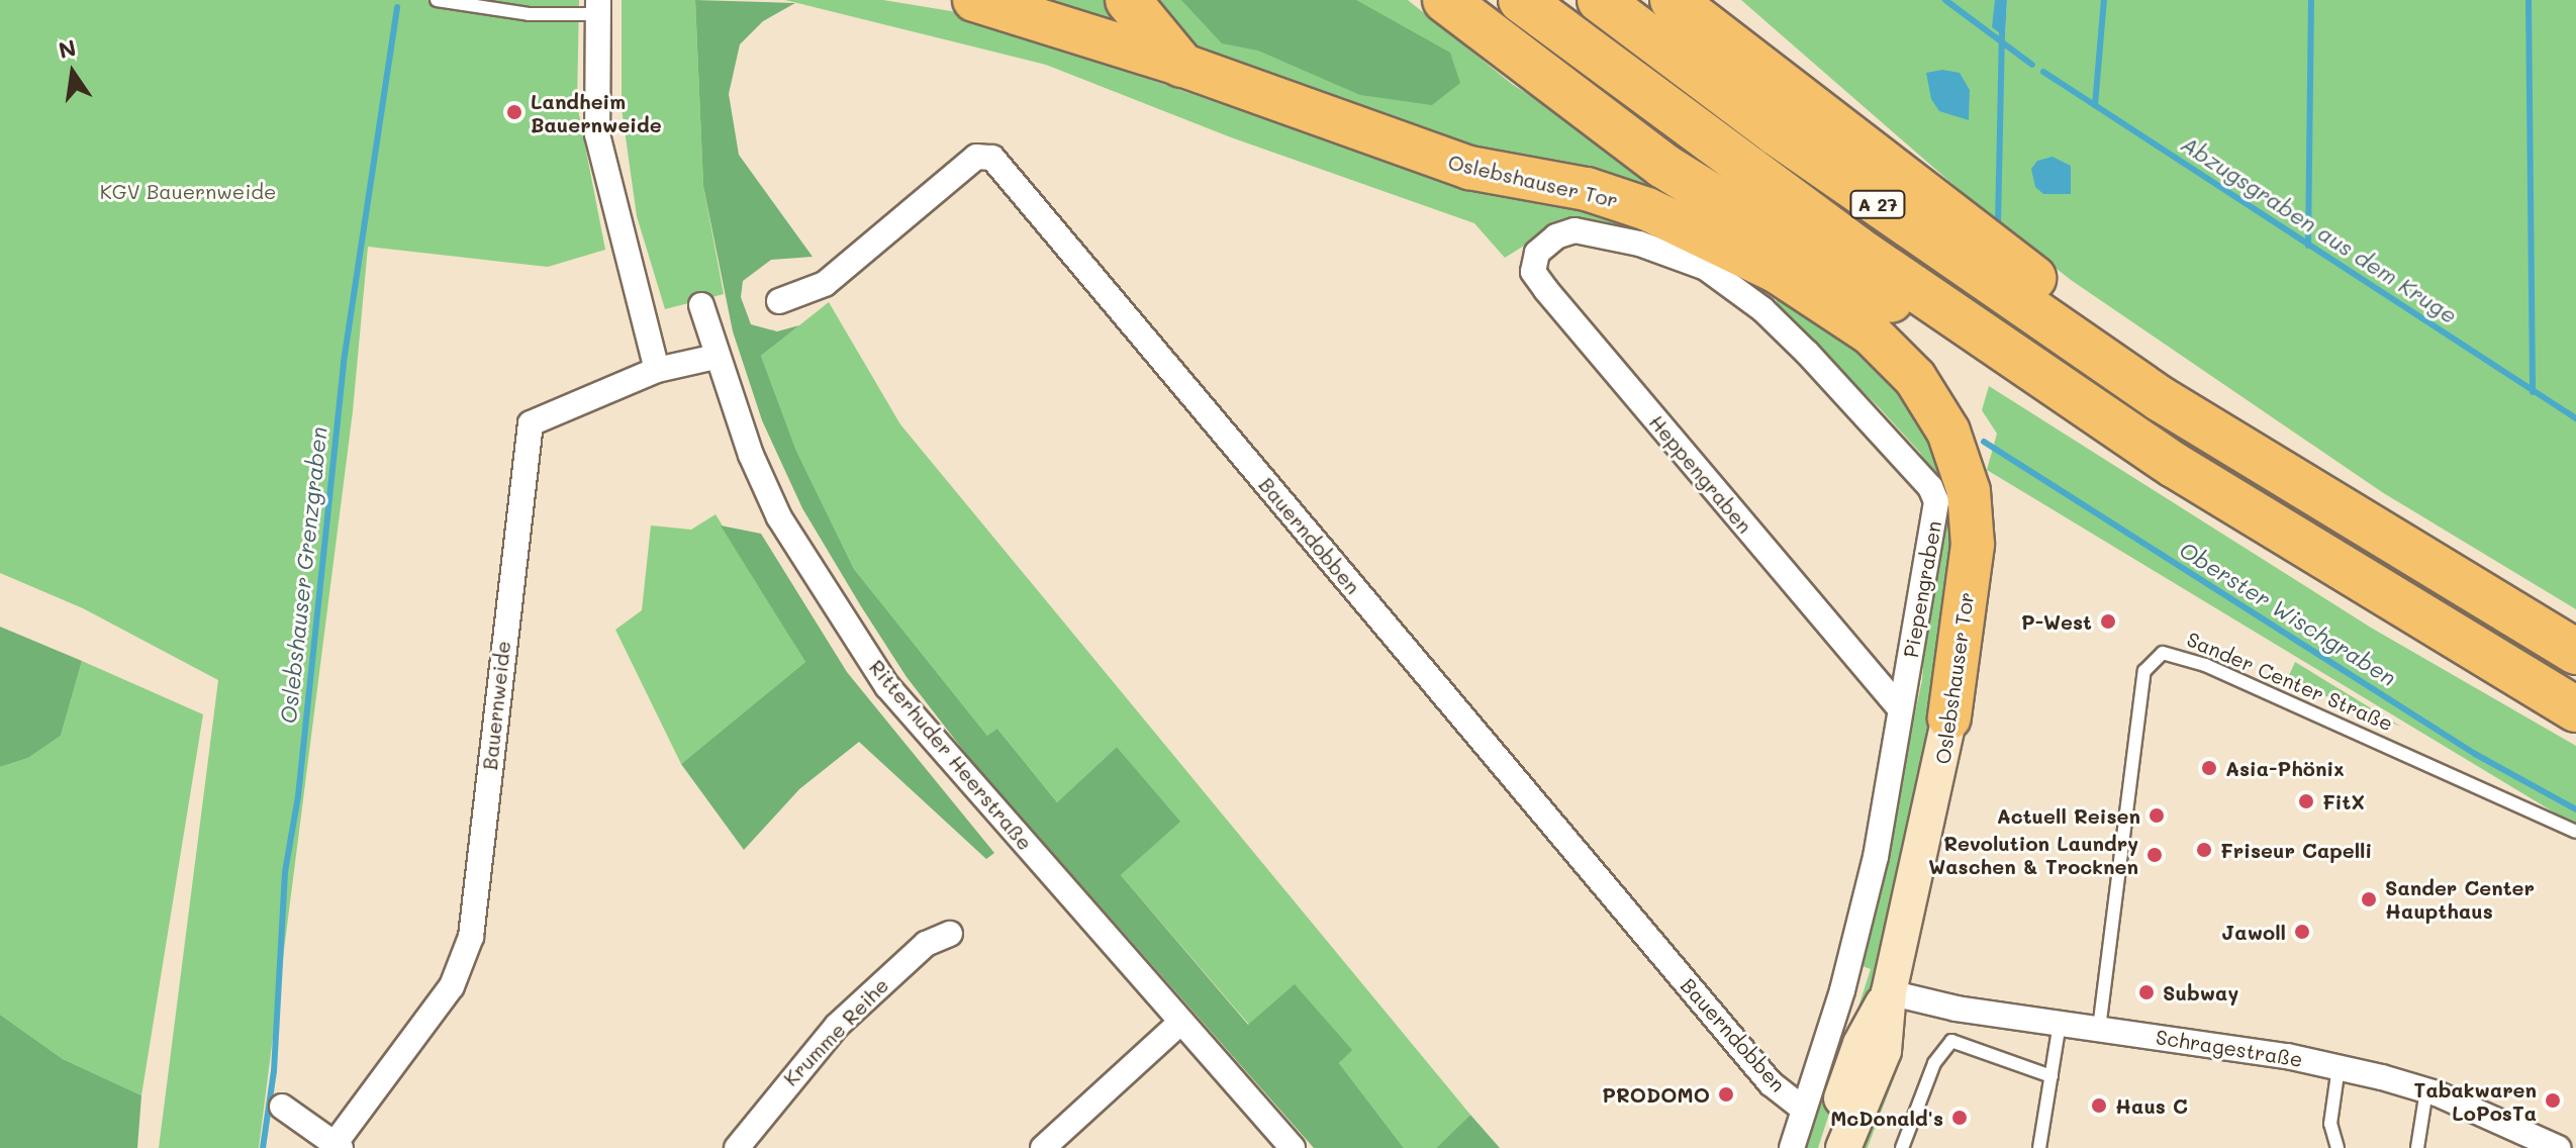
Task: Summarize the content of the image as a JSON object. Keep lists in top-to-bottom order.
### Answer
{
  "streets": {
    "highway": ["Oslebshauser Tor", "A 27"],
    "street": [
      "Heppengraben",
      "Bauerndobben",
      "Piepengraben",
      "Bauernweide",
      "Ritterhuder Heerstraße",
      "Krumme Reihe",
      "Schragestraße"
    ],
    "lane": ["Sander Center Straße"]
  },
  "crossings": [
    ["Oslebshauser Tor", "Schragestraße"],
    ["Heppengraben", "Piepengraben"],
    ["Bauerndobben", "Piepengraben"],
    ["Sander Center Straße", "Schragestraße"],
    ["Bauernweide", "Ritterhuder Heerstraße"]
  ],
  "water": ["Abzugsgraben aus dem Kruge", "Oslebshauser Grenzgraben", "Oberster Wischgraben"],
  "parks": ["KGV Bauernweide"],
  "places": [
    "Landheim Bauernweide",
    "P-West",
    "Asia-Phönix",
    "FitX",
    "Actuell Reisen",
    "Friseur Capelli",
    "Revolution Laundry Waschen & Trocknen",
    "Sander Center Haupthaus",
    "Jawoll",
    "Subway",
    "PRODOMO",
    "Tabakwaren LoPosTa",
    "Haus C",
    "McDonald's"
  ],
  "north": "top"
}
